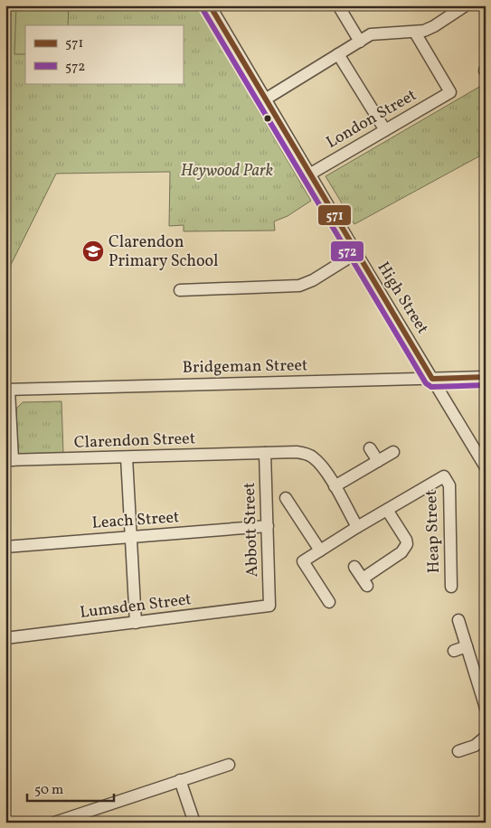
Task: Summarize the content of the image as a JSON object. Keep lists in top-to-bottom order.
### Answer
{
  "streets": {
    "street": [
      "London Street",
      "High Street",
      "Bridgeman Street",
      "Clarendon Street",
      "Leach Street",
      "Abbott Street",
      "Heap Street",
      "Lumsden Street"
    ]
  },
  "crossings": [
    ["London Street", "High Street"],
    ["High Street", "Bridgeman Street"],
    ["Clarendon Street", "Abbott Street"],
    ["Leach Street", "Abbott Street"],
    ["Abbott Street", "Lumsden Street"]
  ],
  "parks": ["Heywood Park"],
  "places": {
    "school or university": ["Clarendon Primary School"]
  },
  "lines": ["transit line 571", "transit line 572"],
  "legend": ["571", "572"],
  "scale_bar": "50 m"
}
